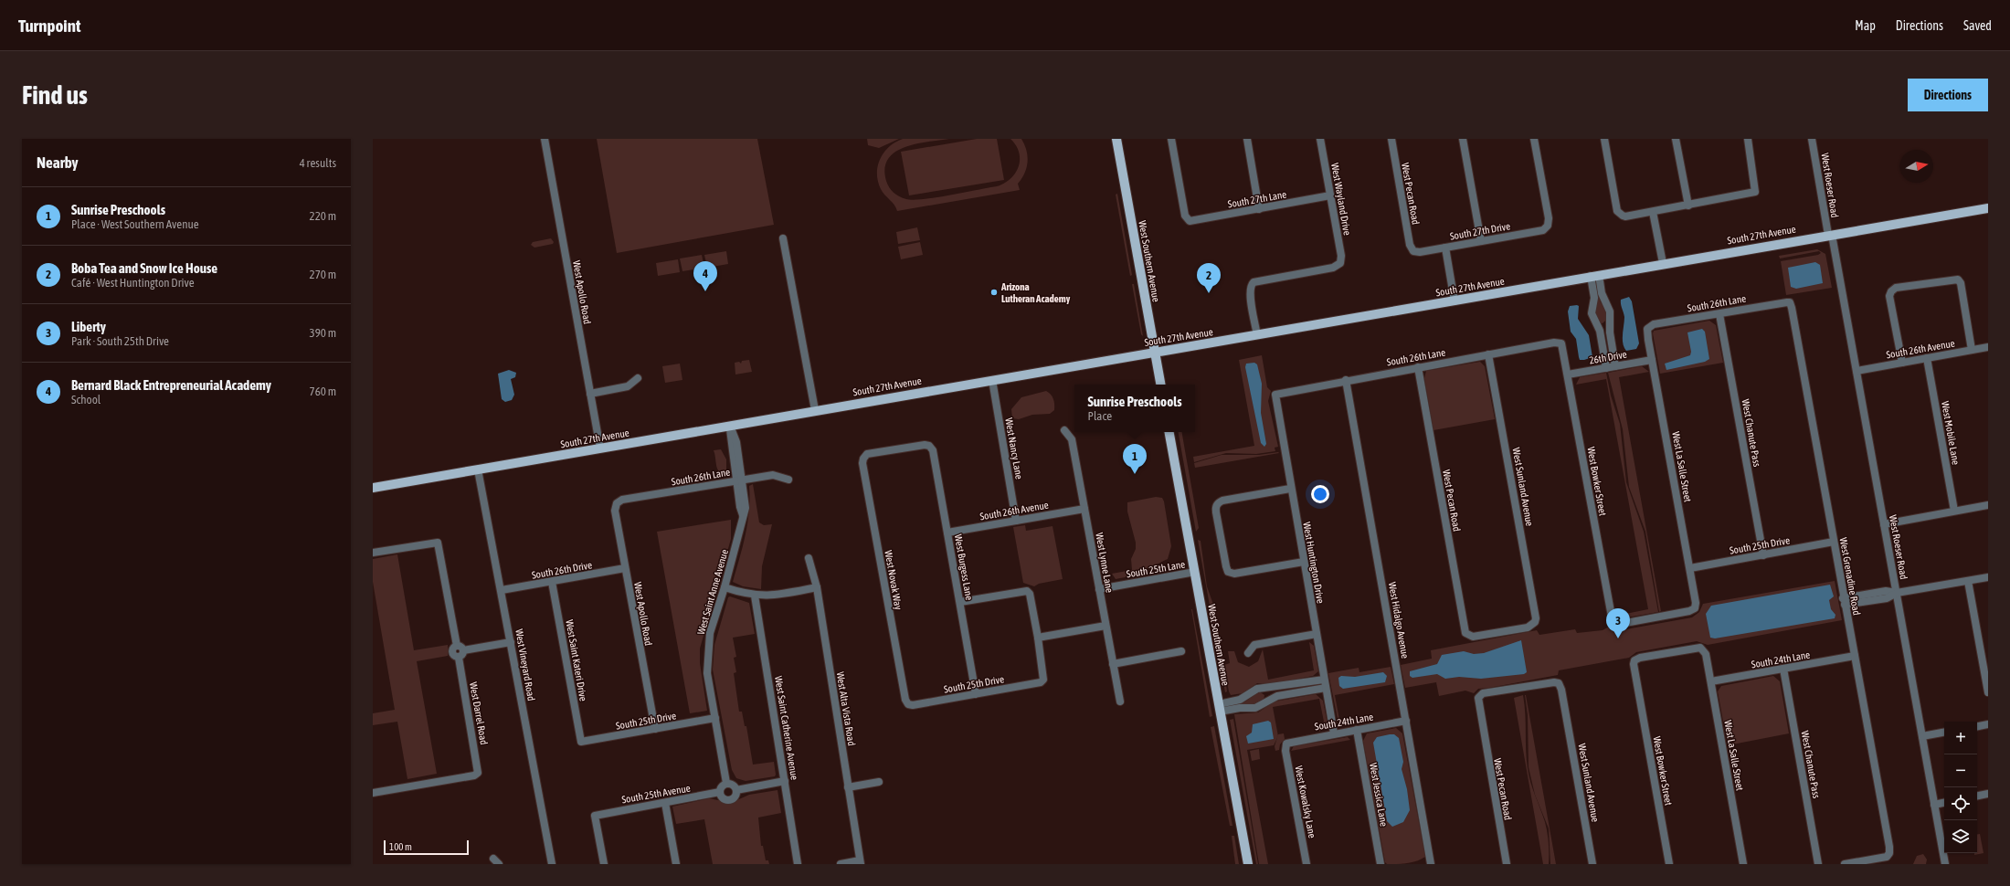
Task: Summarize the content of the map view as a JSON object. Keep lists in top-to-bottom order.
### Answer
{
  "streets": {
    "main road": ["South 27th Avenue", "West Southern Avenue"],
    "street": [
      "West Roeser Road",
      "West Pecan Road",
      "South 27th Lane",
      "West Wayland Drive",
      "South 27th Drive",
      "West Apollo Road",
      "South 26th Lane",
      "South 26th Avenue",
      "26th Drive",
      "West Chanute Pass",
      "West Mobile Lane",
      "West Nancy Lane",
      "West La Salle Street",
      "West Bowker Street",
      "West Sunland Avenue",
      "South 25th Drive",
      "West Lynne Lane",
      "West Huntington Drive",
      "West Burgess Lane",
      "South 25th Lane",
      "South 26th Drive",
      "West Grenadine Road",
      "West Novak Way",
      "West Saint Anne Avenue",
      "West Hidalgo Avenue",
      "South 24th Lane",
      "West Saint Kateri Drive",
      "West Vineyard Road",
      "West Alta Vista Road",
      "West Darrel Road",
      "West Saint Catherine Avenue",
      "South 25th Avenue",
      "West Jessica Lane",
      "West Kowalsky Lane"
    ]
  },
  "crossings": [
    ["West Roeser Road", "South 27th Avenue"],
    ["West Roeser Road", "South 26th Avenue"],
    ["West Pecan Road", "South 27th Drive"],
    ["West Pecan Road", "South 26th Lane"],
    ["West Pecan Road", "West Sunland Avenue"],
    ["South 27th Lane", "West Wayland Drive"],
    ["West Wayland Drive", "South 27th Avenue"],
    ["South 27th Avenue", "West Southern Avenue"],
    ["South 27th Avenue", "West Apollo Road"],
    ["South 27th Avenue", "West Nancy Lane"],
    ["South 27th Avenue", "West Saint Anne Avenue"],
    ["South 27th Avenue", "West Vineyard Road"],
    ["West Southern Avenue", "South 25th Lane"],
    ["West Apollo Road", "South 26th Lane"],
    ["West Apollo Road", "South 25th Drive"],
    ["West Apollo Road", "South 26th Drive"],
    ["South 26th Lane", "West Chanute Pass"],
    ["South 26th Lane", "West La Salle Street"],
    ["South 26th Lane", "West Bowker Street"],
    ["South 26th Lane", "West Sunland Avenue"],
    ["South 26th Lane", "West Huntington Drive"],
    ["South 26th Lane", "West Grenadine Road"],
    ["South 26th Lane", "West Saint Anne Avenue"],
    ["South 26th Lane", "West Hidalgo Avenue"],
    ["South 26th Avenue", "West Mobile Lane"],
    ["South 26th Avenue", "West Nancy Lane"],
    ["South 26th Avenue", "West Lynne Lane"],
    ["South 26th Avenue", "West Burgess Lane"],
    ["26th Drive", "West La Salle Street"],
    ["26th Drive", "West Bowker Street"],
    ["West Chanute Pass", "South 25th Drive"],
    ["West Chanute Pass", "South 24th Lane"],
    ["West La Salle Street", "West Bowker Street"],
    ["West La Salle Street", "South 25th Drive"],
    ["West La Salle Street", "South 24th Lane"],
    ["South 25th Drive", "West Burgess Lane"],
    ["South 25th Drive", "West Grenadine Road"],
    ["South 25th Drive", "West Novak Way"],
    ["South 25th Drive", "West Saint Anne Avenue"],
    ["South 25th Drive", "West Saint Kateri Drive"],
    ["West Lynne Lane", "South 25th Lane"],
    ["West Huntington Drive", "South 24th Lane"],
    ["West Burgess Lane", "West Novak Way"],
    ["South 26th Drive", "West Saint Kateri Drive"],
    ["South 26th Drive", "West Vineyard Road"],
    ["West Grenadine Road", "South 24th Lane"],
    ["West Saint Anne Avenue", "South 25th Avenue"],
    ["West Hidalgo Avenue", "South 24th Lane"],
    ["South 24th Lane", "West Jessica Lane"],
    ["South 24th Lane", "West Kowalsky Lane"]
  ],
  "places": ["Arizona Lutheran Academy"],
  "scale_bar": "100 m",
  "north": "right",
  "page": {
    "header": "Turnpoint",
    "nav": ["Map", "Directions", "Saved"],
    "buttons": "Directions",
    "title": "Find us",
    "heading": ["Nearby", "4 results"],
    "list": [
      {
        "mark": "1",
        "name": "Sunrise Preschools",
        "note": "Place · West Southern Avenue",
        "value": "220 m"
      },
      {
        "mark": "2",
        "name": "Boba Tea and Snow Ice House",
        "note": "Café · West Huntington Drive",
        "value": "270 m"
      },
      {
        "mark": "3",
        "name": "Liberty",
        "note": "Park · South 25th Drive",
        "value": "390 m"
      },
      {
        "mark": "4",
        "name": "Bernard Black Entrepreneurial Academy",
        "note": "School",
        "value": "760 m"
      }
    ],
    "pins": [
      "4",
      "2",
      "1",
      "3"
    ],
    "popup": ["Sunrise Preschools", "Place"],
    "map_buttons": ["+", "−"],
    "scale": "100 m"
  }
}
